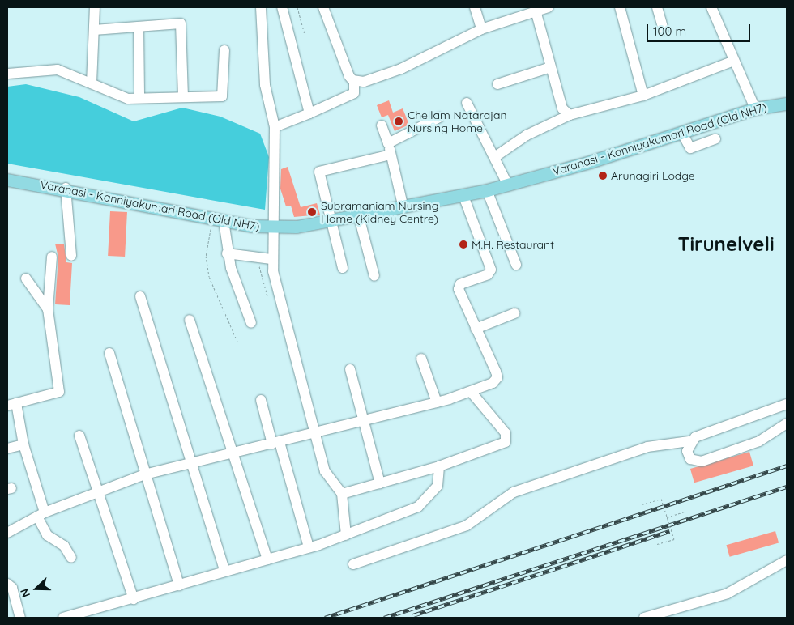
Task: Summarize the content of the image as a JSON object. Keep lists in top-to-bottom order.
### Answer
{
  "streets": {
    "main road": ["Varanasi - Kanniyakumari Road (Old NH7)"]
  },
  "districts": ["Tirunelveli"],
  "places": [
    "Chellam Natarajan Nursing Home",
    "Arunagiri Lodge",
    "Subramaniam Nursing Home (Kidney Centre)",
    "M.H. Restaurant"
  ],
  "scale_bar": "100 m",
  "north": "left"
}
